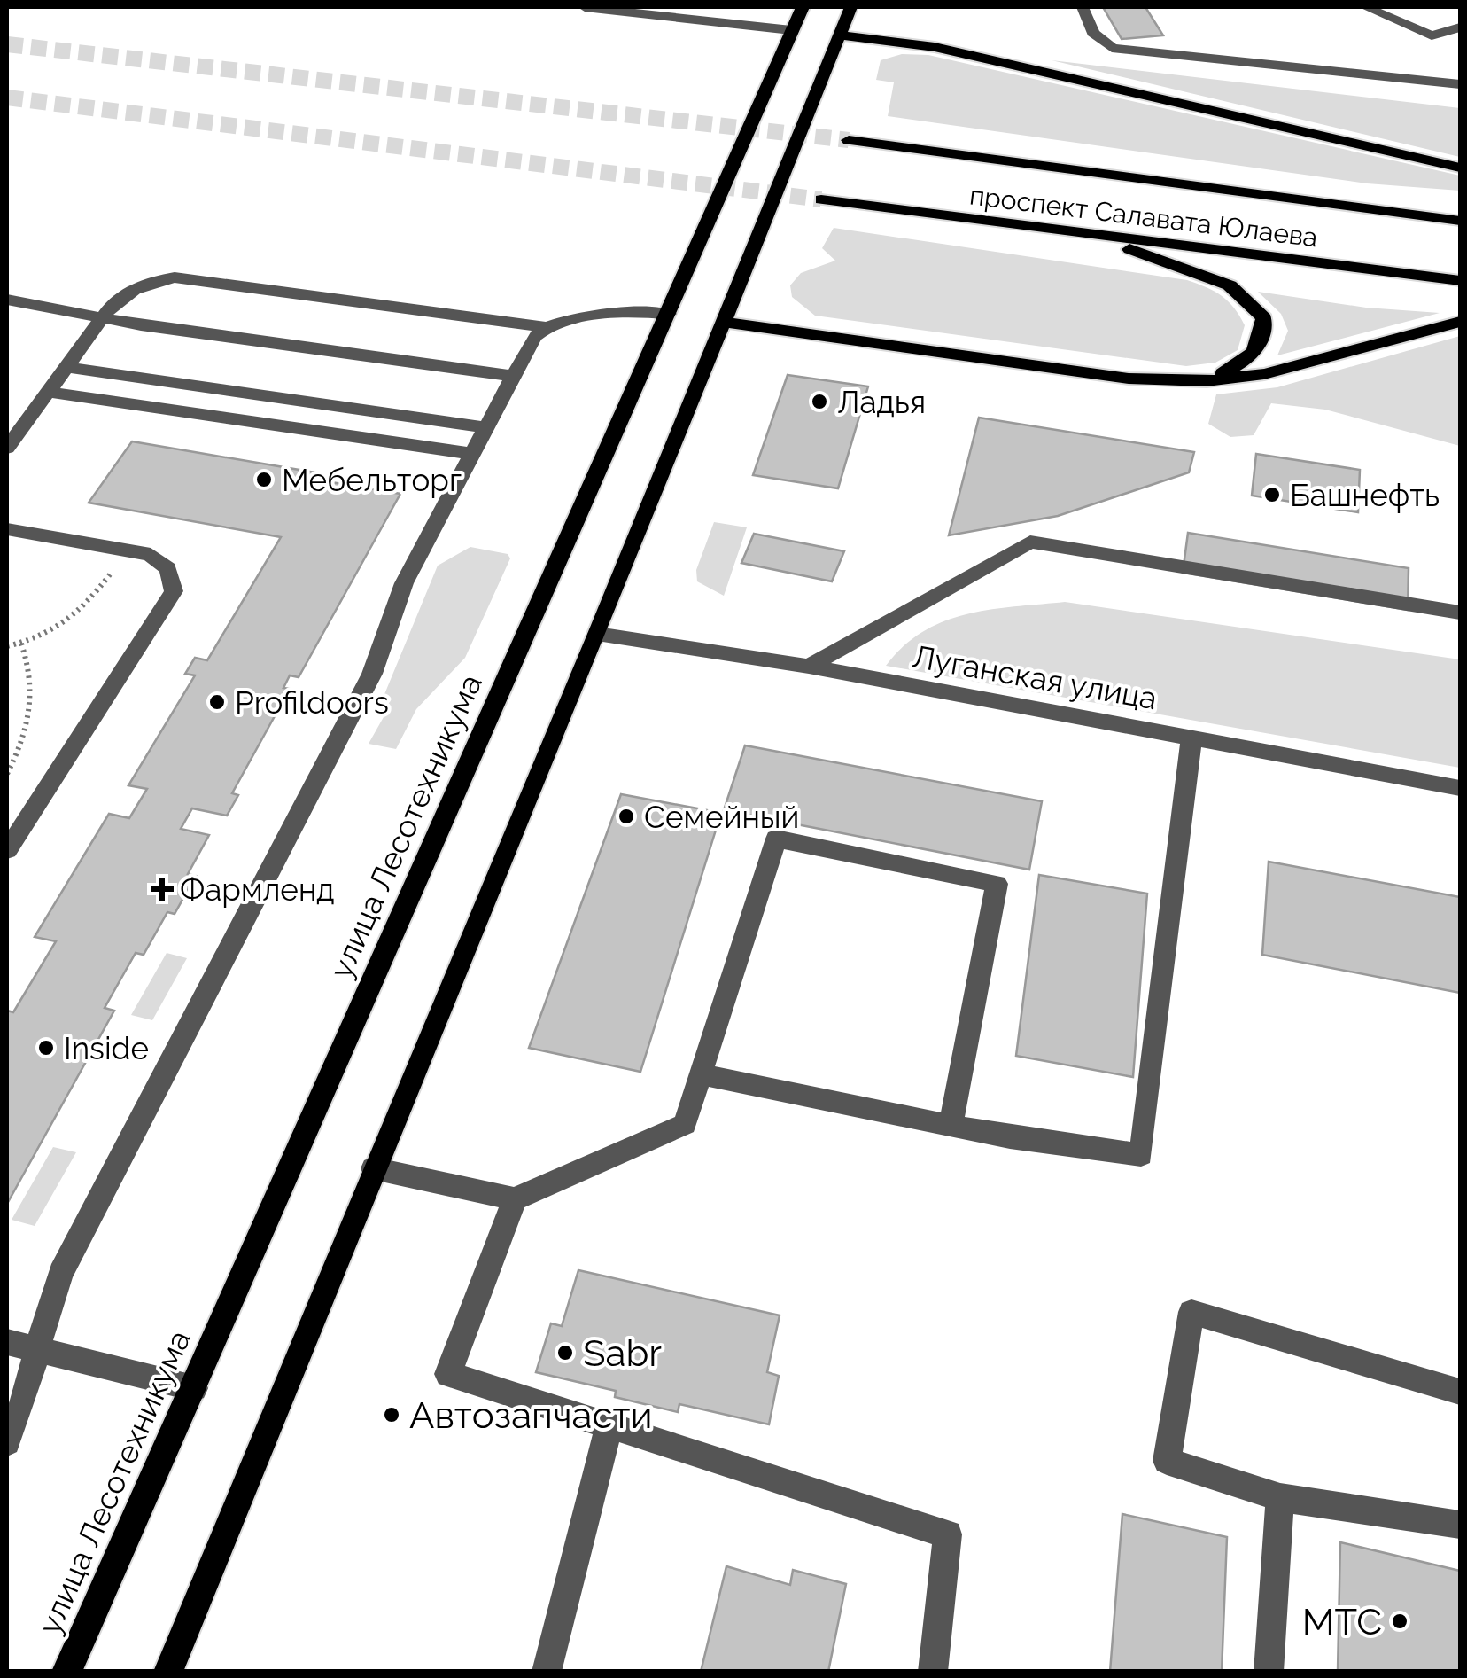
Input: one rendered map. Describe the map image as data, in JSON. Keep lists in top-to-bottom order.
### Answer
{
  "streets": {
    "main road": ["проспект Салавата Юлаева", "улица Лесотехникума"],
    "street": ["Луганская улица"]
  },
  "places": {
    "other": [
      "Ладья",
      "Мебельторг",
      "Башнефть",
      "Profildoors",
      "Семейный",
      "Inside",
      "Sabr",
      "Автозапчасти",
      "МТС"
    ],
    "health": ["Фармленд"]
  }
}
